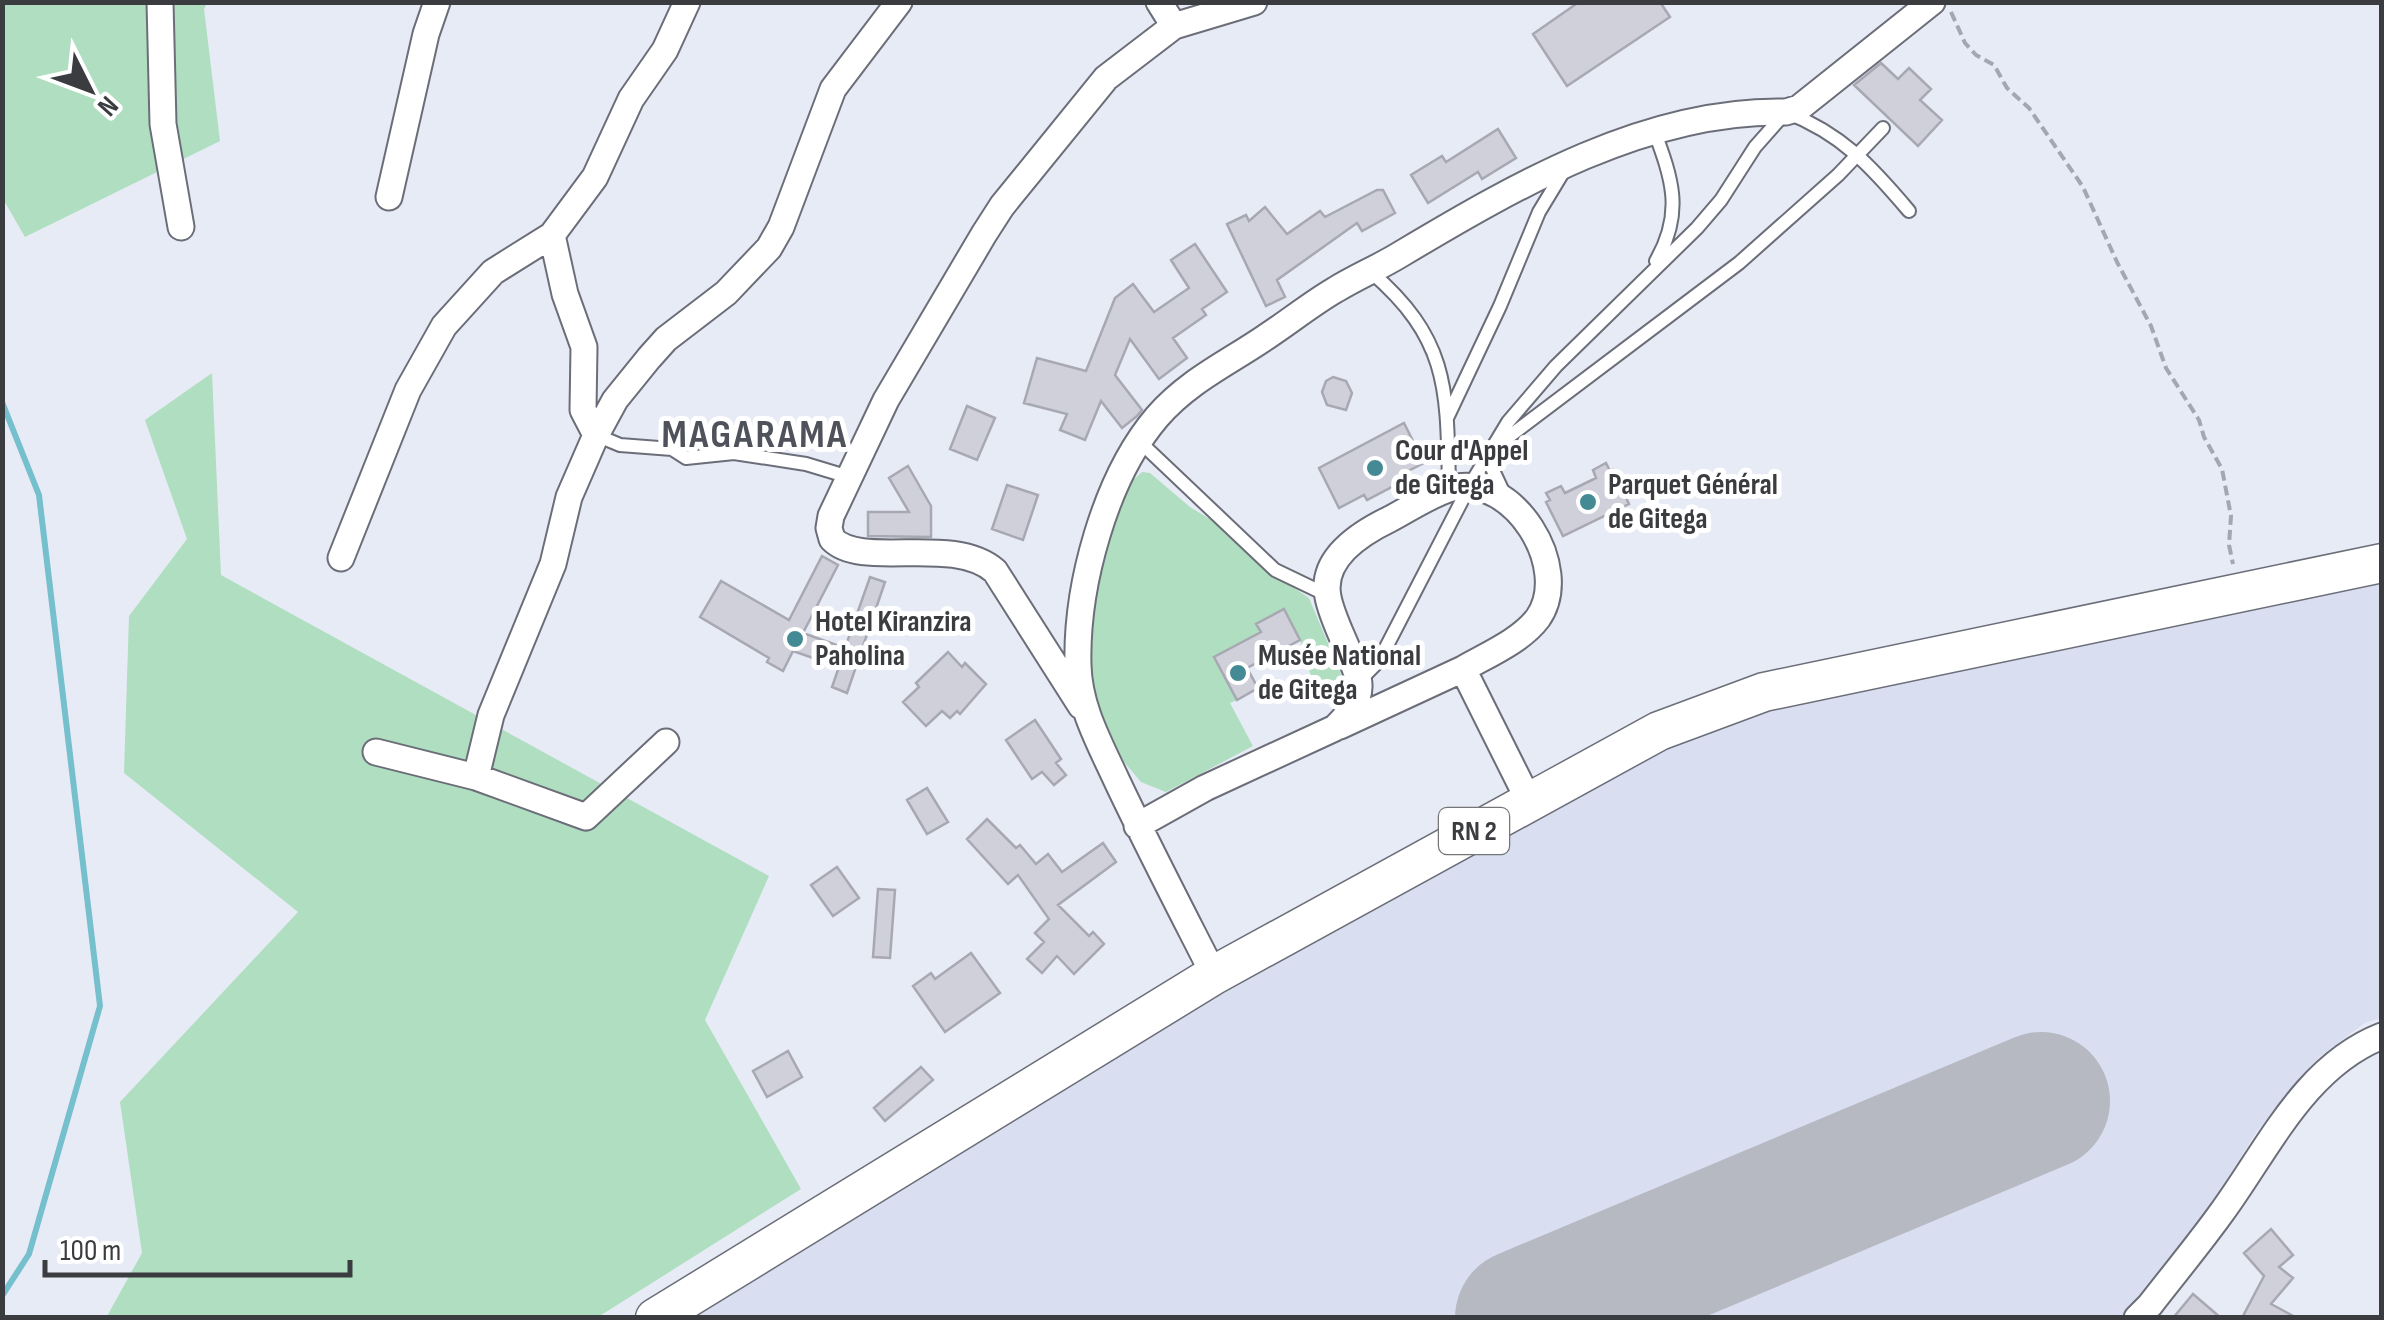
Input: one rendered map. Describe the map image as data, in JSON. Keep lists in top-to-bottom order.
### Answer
{
  "streets": {
    "main road": ["RN 2"]
  },
  "districts": ["MAGARAMA"],
  "places": [
    "Cour d'Appel de Gitega",
    "Parquet Général de Gitega",
    "Hotel Kiranzira Paholina",
    "Musée National de Gitega"
  ],
  "scale_bar": "100 m",
  "north": "bottom right"
}
